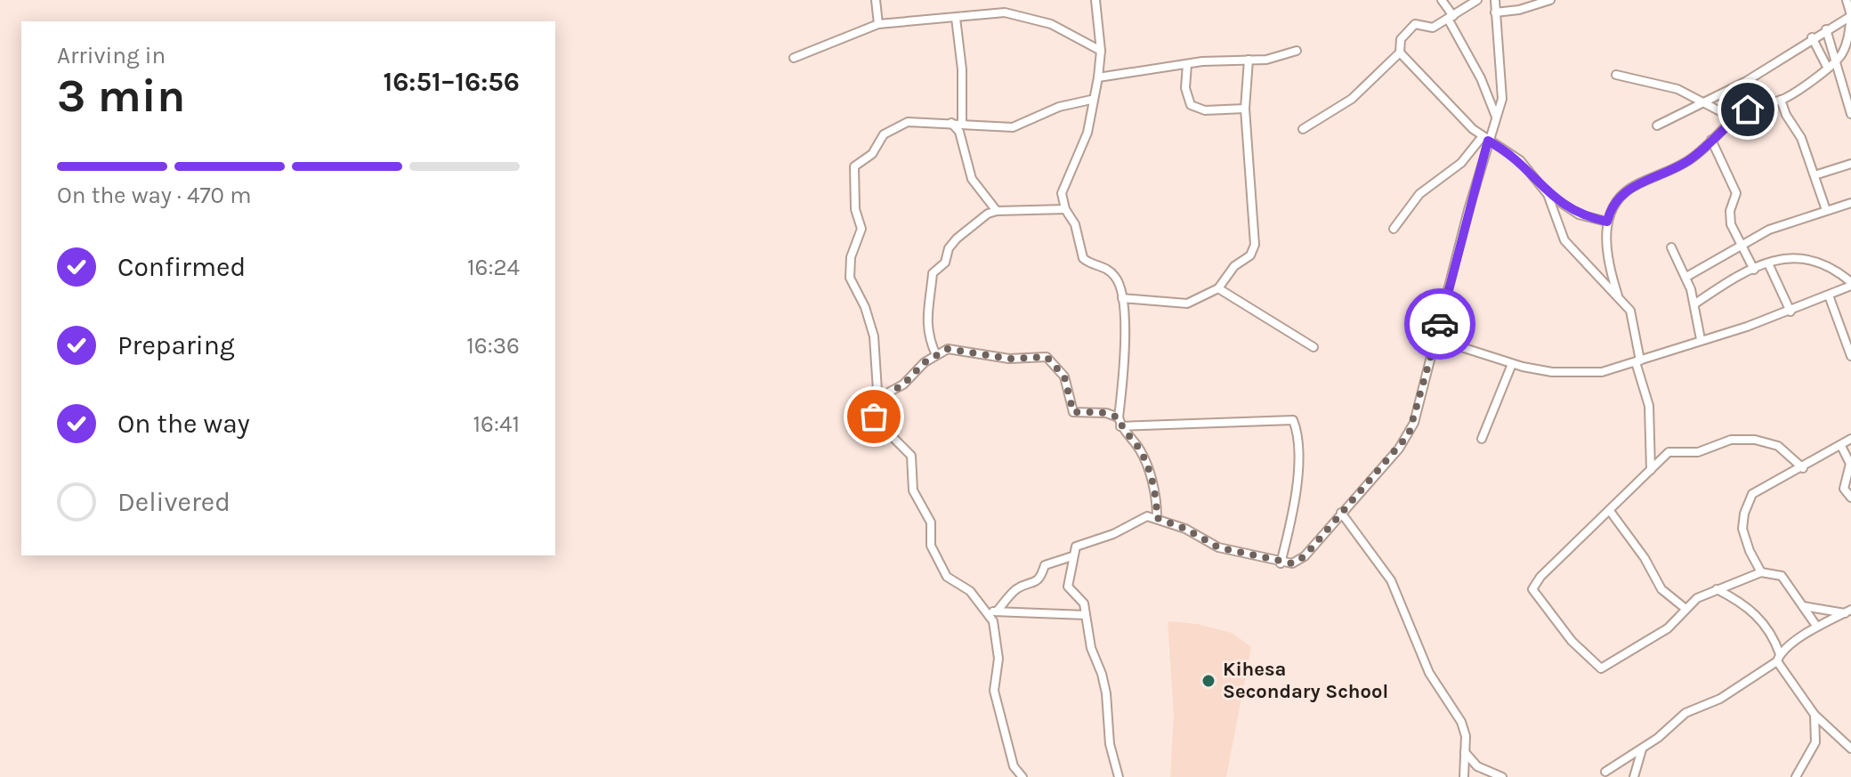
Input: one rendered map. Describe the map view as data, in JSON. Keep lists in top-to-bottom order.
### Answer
{
  "places": ["Kihesa Secondary School"],
  "page": {
    "heading": ["3 min", "Arriving in", "16:51–16:56"],
    "bar": "On the way · 470 m",
    "list": [
      ["Confirmed", "16:24"],
      ["Preparing", "16:36"],
      ["On the way", "16:41"],
      "Delivered"
    ]
  }
}
